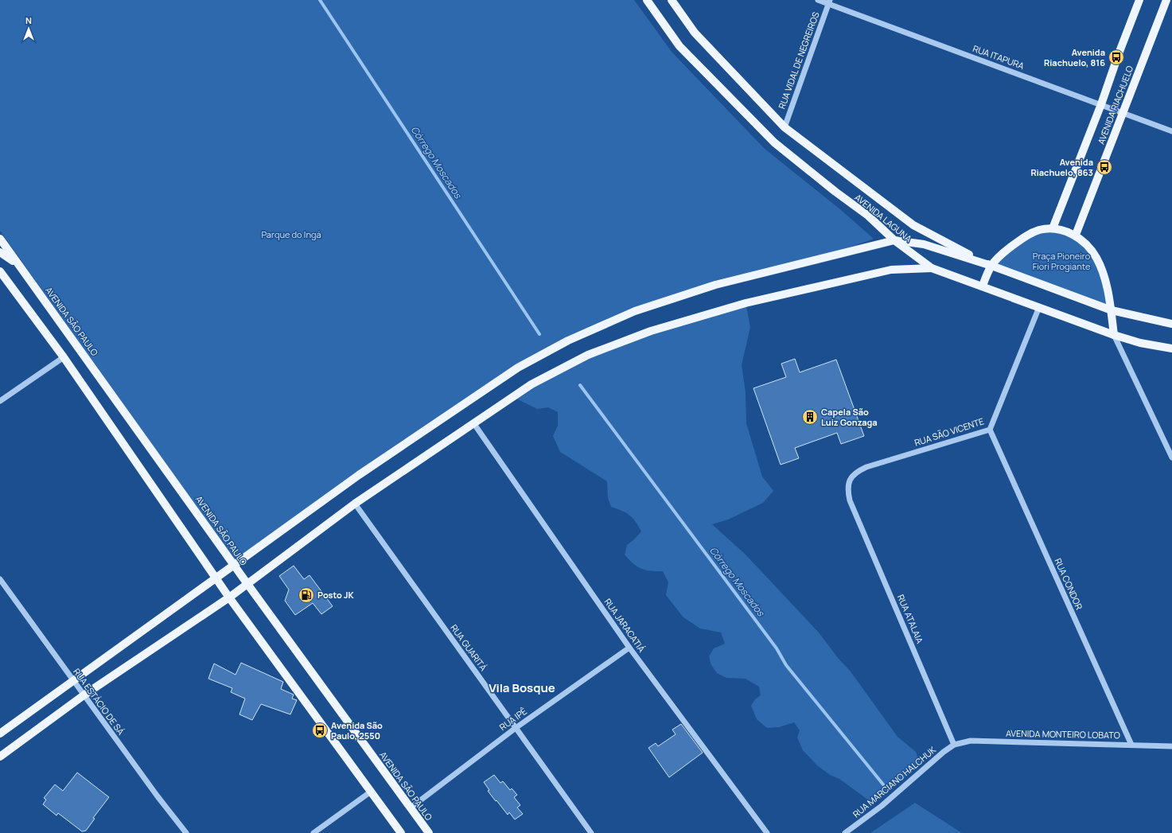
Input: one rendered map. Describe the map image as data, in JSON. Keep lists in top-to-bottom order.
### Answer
{
  "streets": {
    "main road": ["AVENIDA RIACHUELO", "AVENIDA LAGUNA", "AVENIDA SÃO PAULO"],
    "street": [
      "RUA ITAPURA",
      "RUA VIDAL DE NEGREIROS",
      "RUA SÃO VICENTE",
      "RUA CONDOR",
      "RUA ATALAIA",
      "RUA JARACATIÁ",
      "RUA GUARITÁ",
      "RUA ESTÁCIO DE SÁ",
      "RUA IPÊ",
      "AVENIDA MONTEIRO LOBATO",
      "RUA MARCIANO HALCHUK"
    ]
  },
  "crossings": [
    ["RUA ITAPURA", "RUA VIDAL DE NEGREIROS"],
    ["RUA ITAPURA", "AVENIDA RIACHUELO"],
    ["RUA VIDAL DE NEGREIROS", "AVENIDA LAGUNA"],
    ["AVENIDA LAGUNA", "RUA SÃO VICENTE"],
    ["AVENIDA SÃO PAULO", "RUA IPÊ"],
    ["RUA SÃO VICENTE", "RUA CONDOR"],
    ["RUA SÃO VICENTE", "RUA ATALAIA"],
    ["RUA CONDOR", "AVENIDA MONTEIRO LOBATO"],
    ["RUA ATALAIA", "AVENIDA MONTEIRO LOBATO"],
    ["RUA ATALAIA", "RUA MARCIANO HALCHUK"],
    ["RUA JARACATIÁ", "RUA IPÊ"],
    ["RUA GUARITÁ", "RUA IPÊ"],
    ["AVENIDA MONTEIRO LOBATO", "RUA MARCIANO HALCHUK"]
  ],
  "districts": ["Vila Bosque"],
  "water": ["Córrego Moscados"],
  "parks": ["Parque do Ingá", "Praça Pioneiro Fiori Progiante"],
  "places": {
    "bus stop": ["Avenida Riachuelo, 816", "Avenida Riachuelo, 863", "Avenida São Paulo, 2550"],
    "building": ["Capela São Luiz Gonzaga"],
    "fuel station": ["Posto JK"]
  },
  "north": "top"
}
